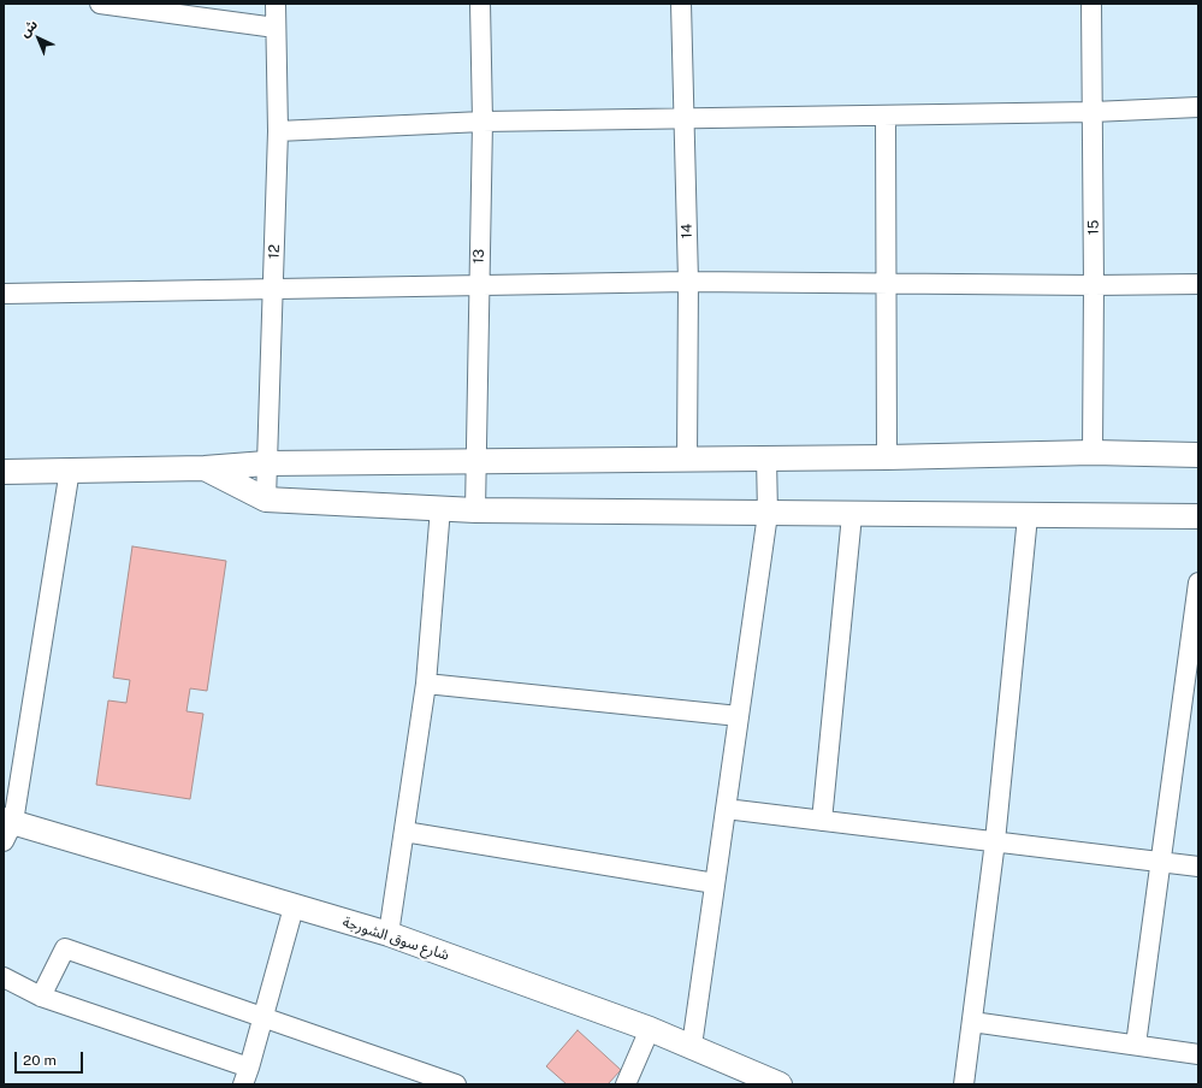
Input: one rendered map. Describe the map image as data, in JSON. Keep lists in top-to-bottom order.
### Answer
{
  "streets": {
    "street": [
      "15",
      "14",
      "12",
      "13",
      "شارع سوق الشورجة"
    ]
  },
  "scale_bar": "20 m",
  "north": "top left"
}
